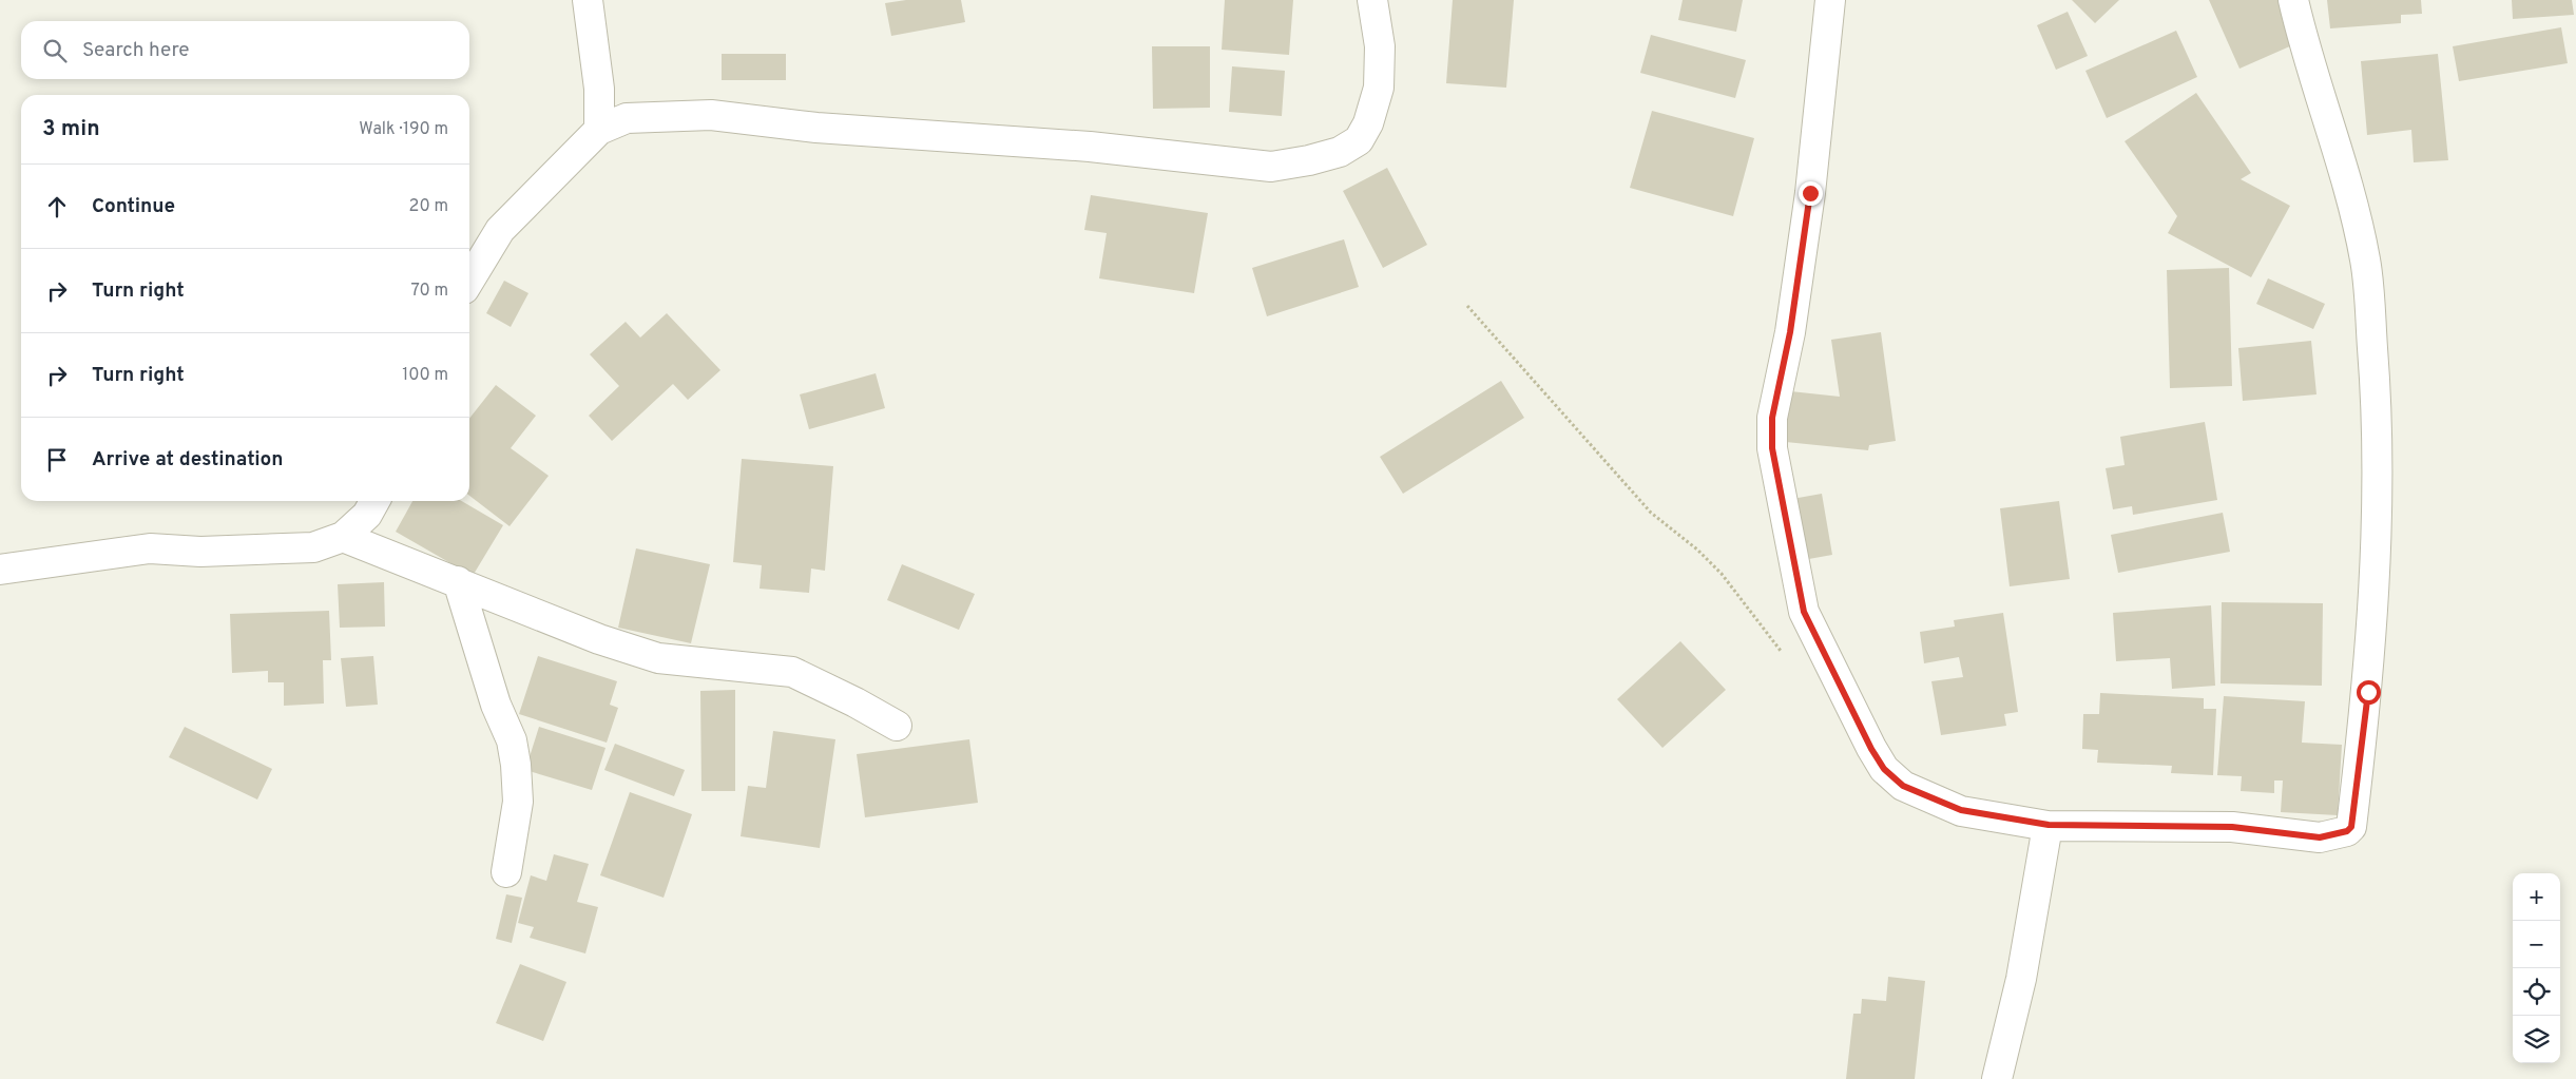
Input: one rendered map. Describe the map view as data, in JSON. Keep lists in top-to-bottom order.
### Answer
{
  "page": {
    "search": "Search here",
    "heading": ["3 min", "Walk · 190 m"],
    "list": [
      ["Continue", "20 m"],
      ["Turn right", "70 m"],
      ["Turn right", "100 m"],
      "Arrive at destination"
    ],
    "map_buttons": ["+", "−"]
  }
}
